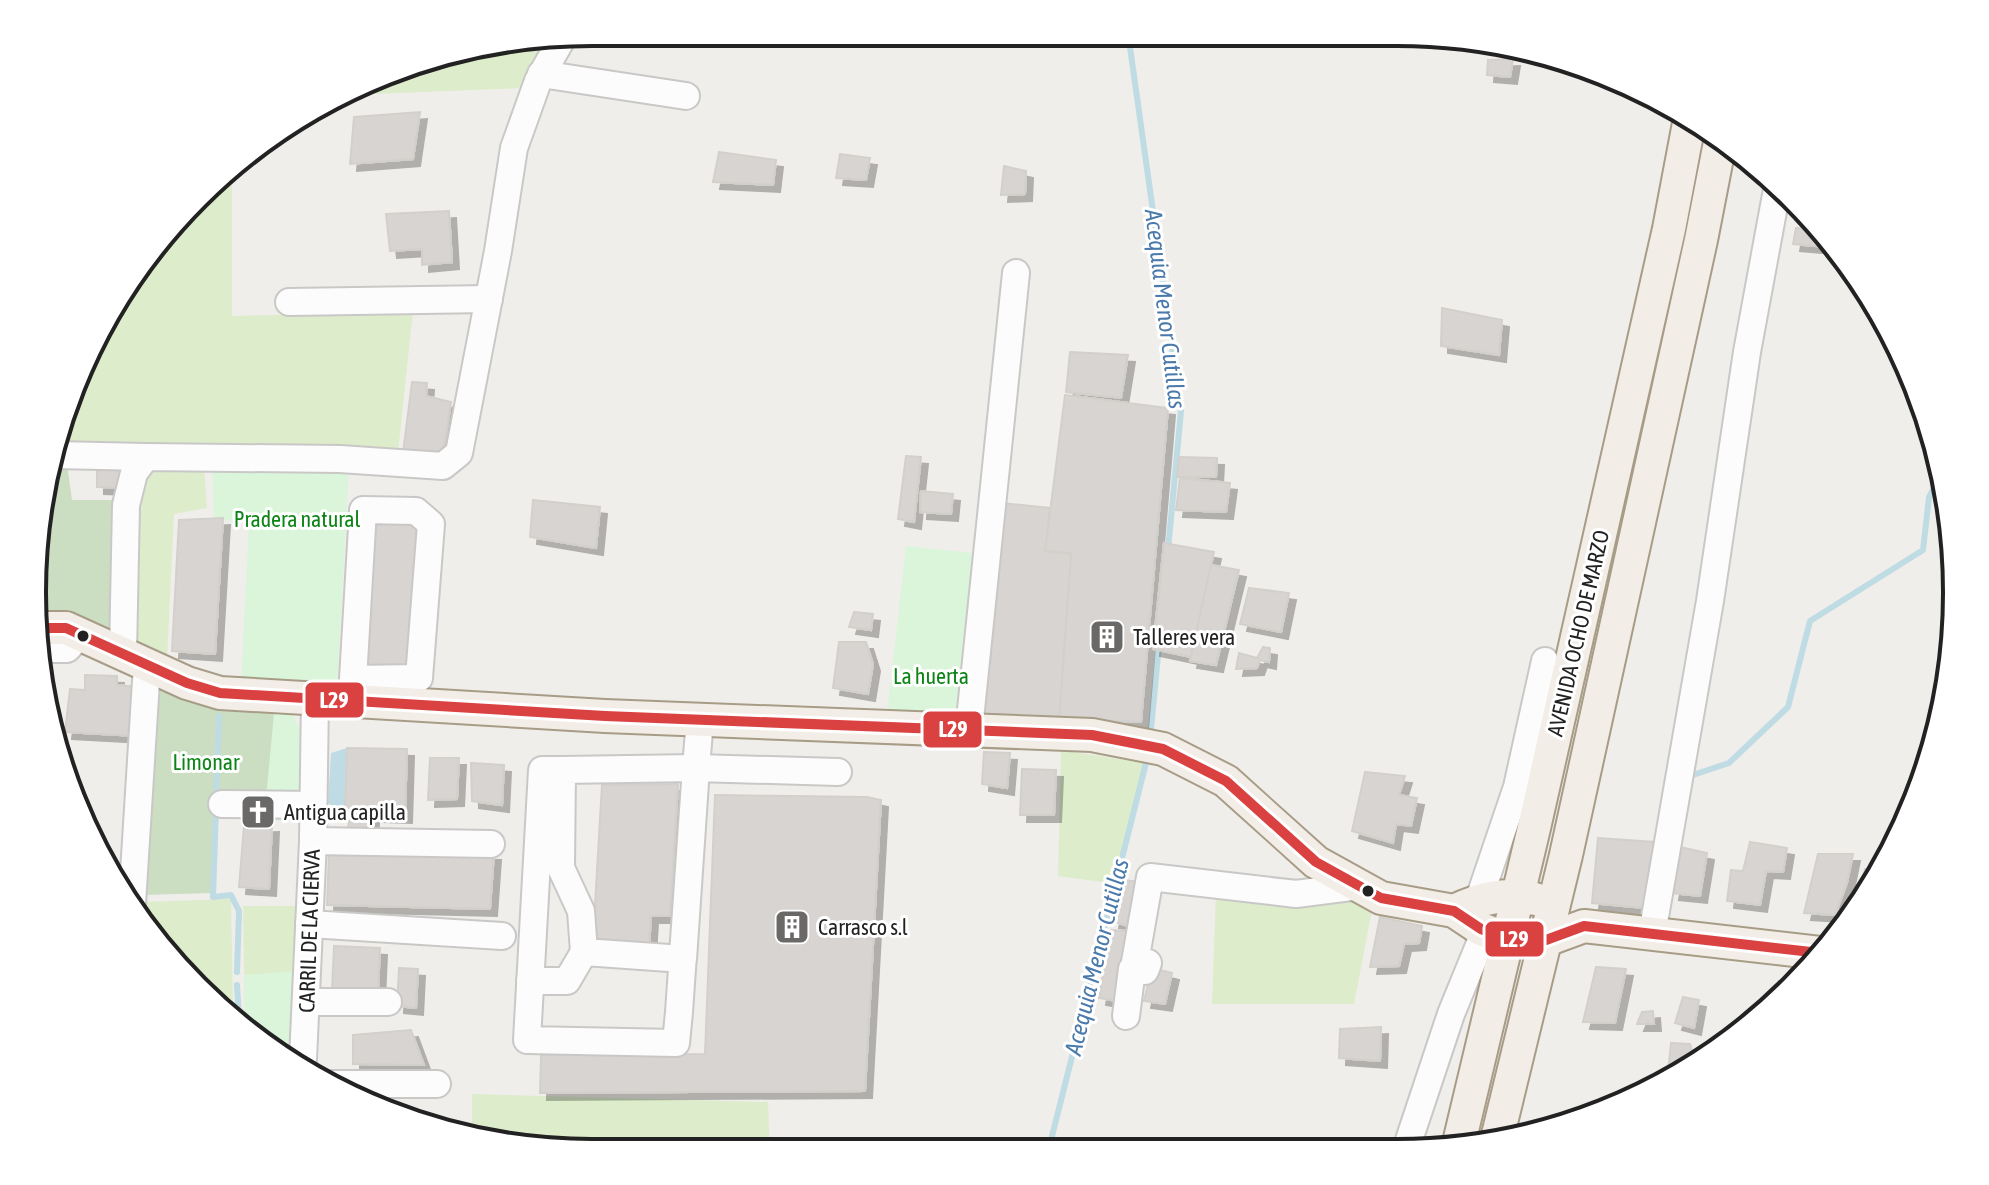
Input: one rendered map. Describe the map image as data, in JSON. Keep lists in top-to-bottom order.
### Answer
{
  "streets": {
    "main road": ["AVENIDA OCHO DE MARZO"],
    "street": ["CARRIL DE LA CIERVA"]
  },
  "water": ["Acequia Menor Cutillas"],
  "parks": ["Pradera natural", "La huerta", "Limonar"],
  "places": {
    "building": ["Talleres vera", "Carrasco s.l"],
    "church": ["Antigua capilla"]
  },
  "lines": ["transit line L29"]
}
